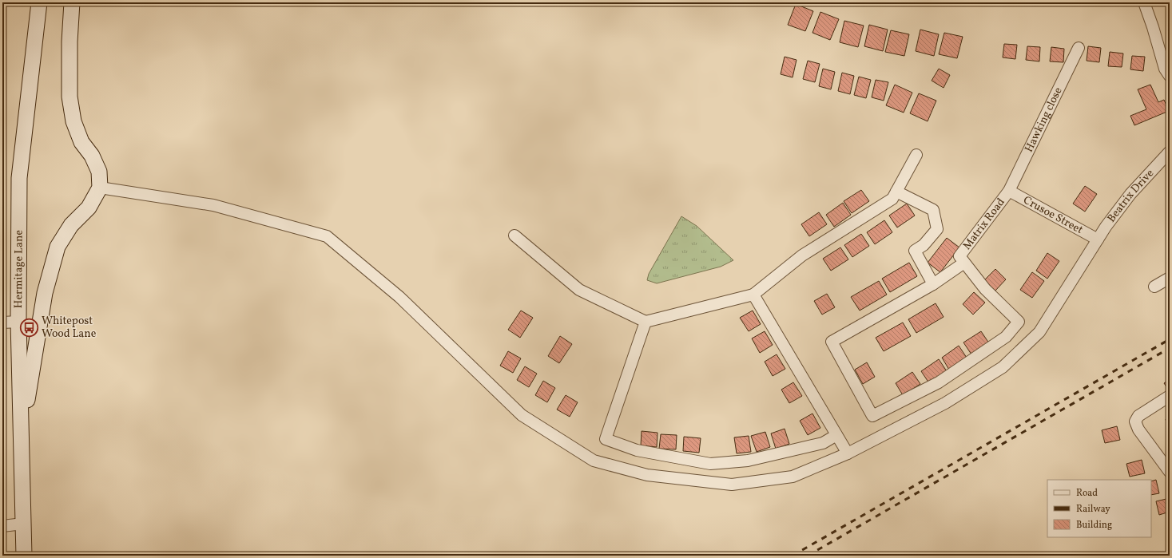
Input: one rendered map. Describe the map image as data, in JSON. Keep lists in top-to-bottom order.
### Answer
{
  "streets": {
    "main road": ["Hermitage Lane"],
    "street": [
      "Hawking close",
      "Beatrix Drive",
      "Crusoe Street",
      "Matrix Road"
    ]
  },
  "crossings": [
    ["Hawking close", "Crusoe Street"],
    ["Hawking close", "Matrix Road"],
    ["Beatrix Drive", "Crusoe Street"],
    ["Crusoe Street", "Matrix Road"]
  ],
  "places": {
    "bus stop": ["Whitepost Wood Lane"]
  },
  "legend": ["Road", "Railway", "Building"]
}
